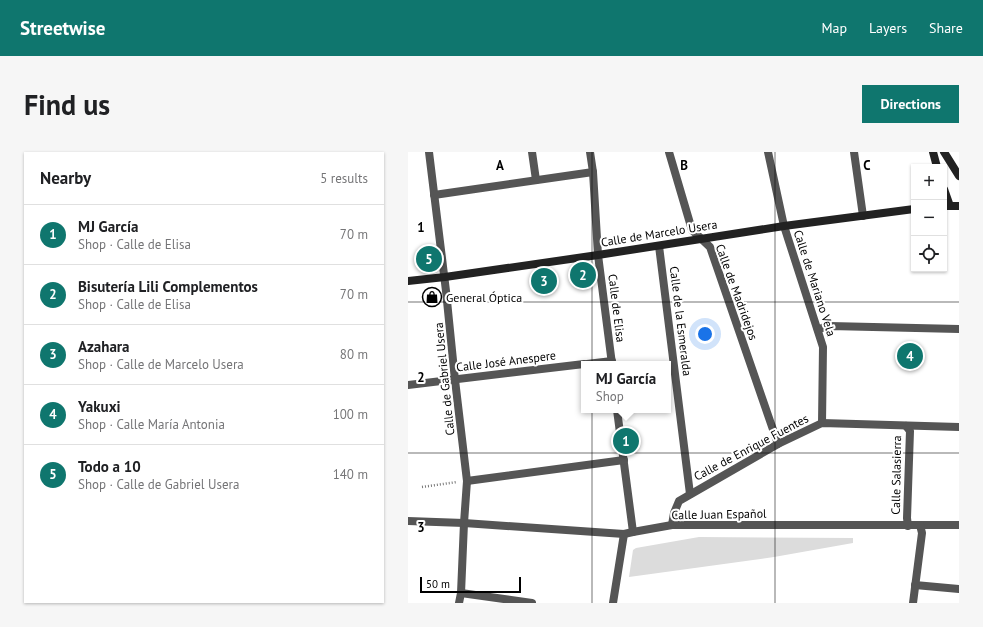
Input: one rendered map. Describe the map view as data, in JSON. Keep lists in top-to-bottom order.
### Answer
{
  "streets": {
    "main road": ["Calle de Marcelo Usera"],
    "street": [
      "Calle de Mariano Vela",
      "Calle de Madridejos",
      "Calle de Elisa",
      "Calle de la Esmeralda",
      "Calle José Anespere",
      "Calle de Gabriel Usera",
      "Calle de Enrique Fuentes",
      "Calle Salasierra",
      "Calle Juan Español"
    ]
  },
  "crossings": [
    ["Calle de Marcelo Usera", "Calle de Mariano Vela"],
    ["Calle de Marcelo Usera", "Calle de Madridejos"],
    ["Calle de Marcelo Usera", "Calle de Elisa"],
    ["Calle de Marcelo Usera", "Calle de la Esmeralda"],
    ["Calle de Marcelo Usera", "Calle de Gabriel Usera"],
    ["Calle de Mariano Vela", "Calle de Enrique Fuentes"],
    ["Calle de Madridejos", "Calle de Enrique Fuentes"],
    ["Calle de la Esmeralda", "Calle de Enrique Fuentes"],
    ["Calle José Anespere", "Calle de Gabriel Usera"],
    ["Calle de Gabriel Usera", "Calle Juan Español"],
    ["Calle de Enrique Fuentes", "Calle Salasierra"],
    ["Calle de Enrique Fuentes", "Calle Juan Español"],
    ["Calle Salasierra", "Calle Juan Español"]
  ],
  "places": {
    "shop": ["General Óptica"]
  },
  "scale_bar": "50 m",
  "page": {
    "header": "Streetwise",
    "nav": ["Map", "Layers", "Share"],
    "buttons": "Directions",
    "title": "Find us",
    "heading": ["Nearby", "5 results"],
    "map_buttons": ["+", "−"],
    "list": [
      {
        "mark": "1",
        "name": "MJ García",
        "note": "Shop · Calle de Elisa",
        "value": "70 m"
      },
      {
        "mark": "2",
        "name": "Bisutería Lili Complementos",
        "note": "Shop · Calle de Elisa",
        "value": "70 m"
      },
      {
        "mark": "3",
        "name": "Azahara",
        "note": "Shop · Calle de Marcelo Usera",
        "value": "80 m"
      },
      {
        "mark": "4",
        "name": "Yakuxi",
        "note": "Shop · Calle María Antonia",
        "value": "100 m"
      },
      {
        "mark": "5",
        "name": "Todo a 10",
        "note": "Shop · Calle de Gabriel Usera",
        "value": "140 m"
      }
    ],
    "pins": [
      "5",
      "2",
      "3",
      "4",
      "1"
    ],
    "popup": ["MJ García", "Shop"],
    "scale": "50 m"
  },
  "grid": {
    "columns": ["A", "B", "C"],
    "rows": ["1", "2", "3"]
  }
}
